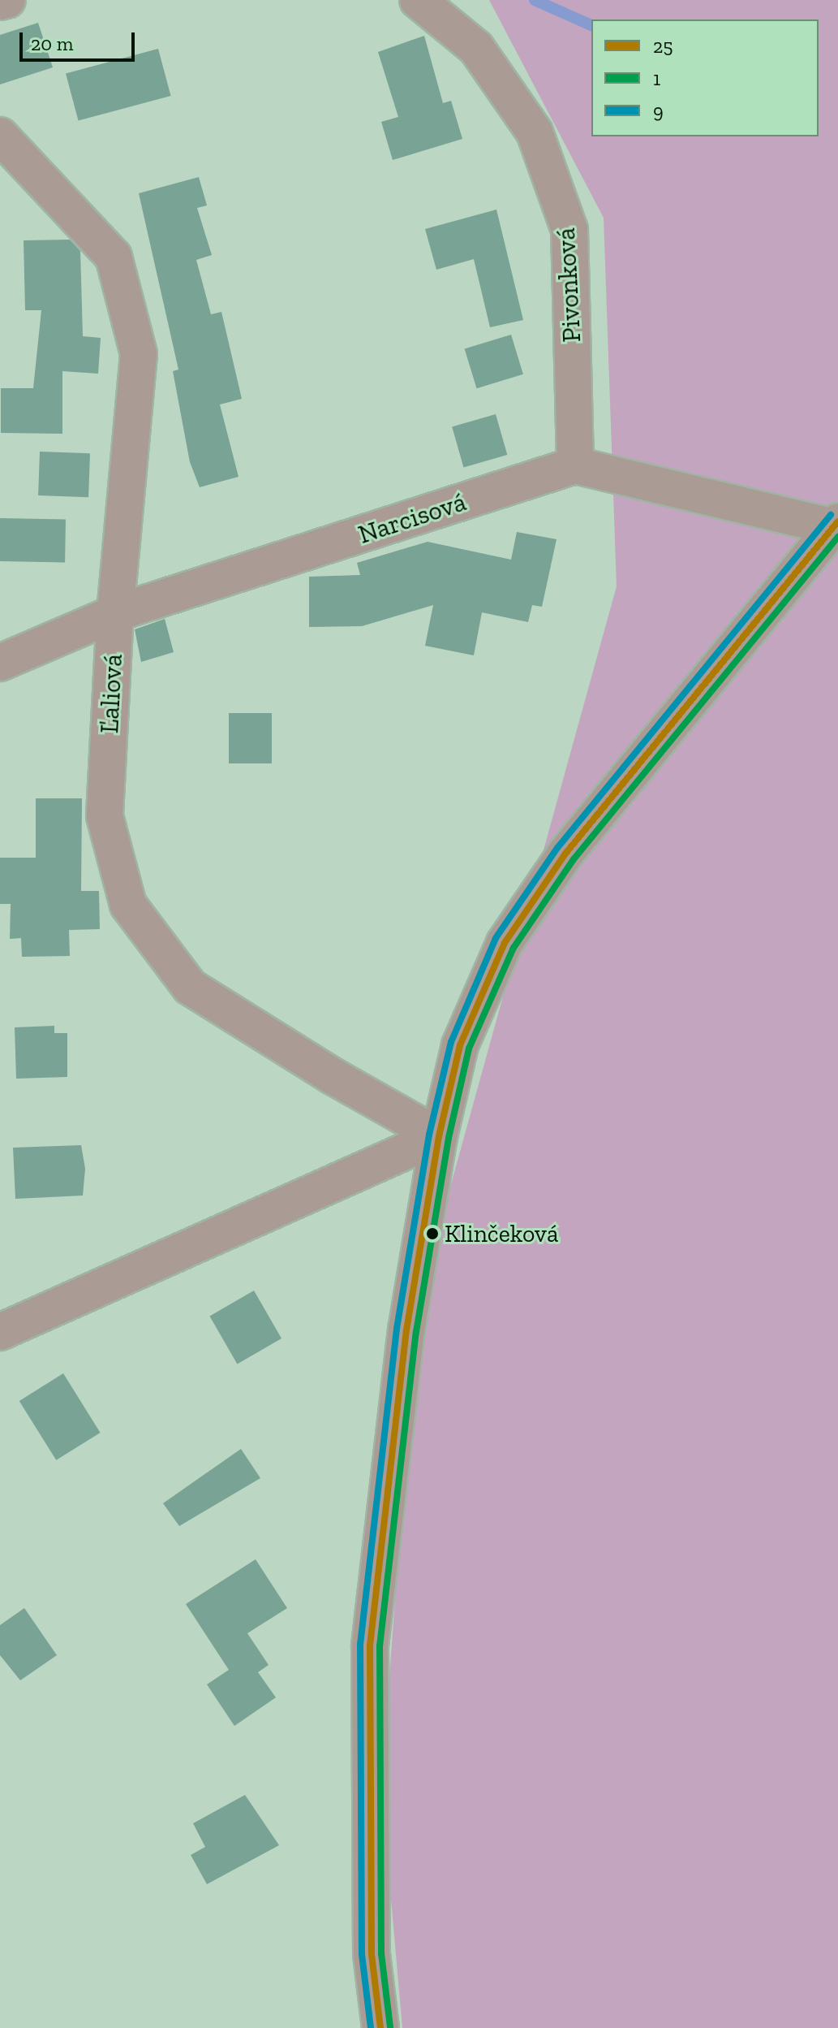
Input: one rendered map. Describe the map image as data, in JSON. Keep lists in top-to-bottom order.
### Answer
{
  "streets": {
    "street": ["Pivonková", "Narcisová", "Ľaliová"]
  },
  "crossings": [
    ["Pivonková", "Narcisová"],
    ["Narcisová", "Ľaliová"]
  ],
  "places": ["Klinčeková"],
  "lines": ["transit line 9", "transit line 25", "transit line 1"],
  "legend": ["25", "1", "9"],
  "scale_bar": "20 m"
}
